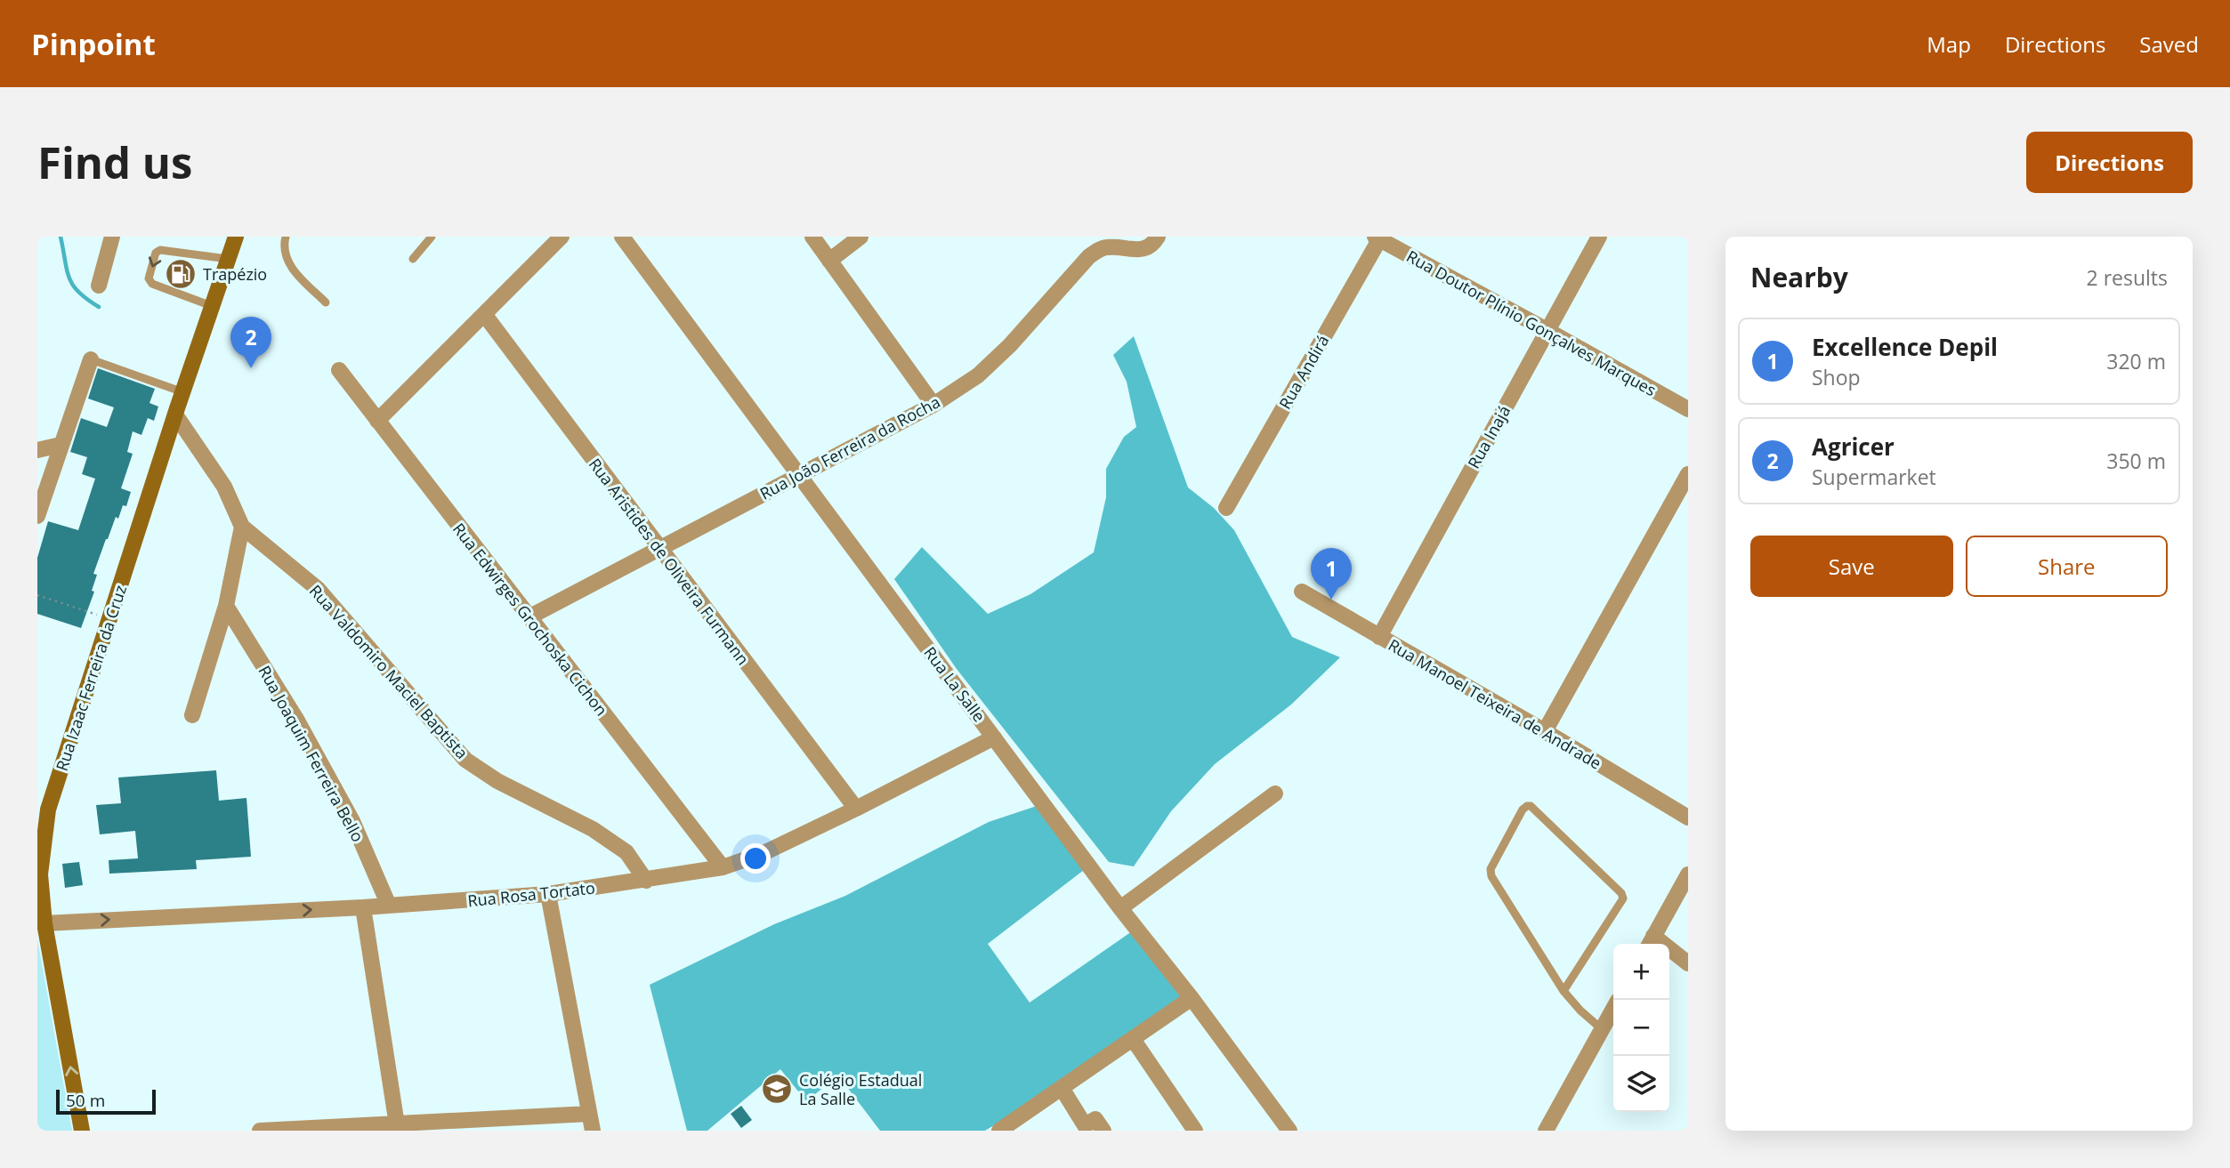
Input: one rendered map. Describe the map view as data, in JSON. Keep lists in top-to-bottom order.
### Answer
{
  "streets": {
    "main road": ["Rua Izaac Ferreira da Cruz"],
    "street": [
      "Rua Doutor Plínio Gonçalves Marques",
      "Rua Andirá",
      "Rua Inajá",
      "Rua João Ferreira da Rocha",
      "Rua Aristides de Oliveira Furmann",
      "Rua Edwirges Grochoska Cichon",
      "Rua Valdomiro Maciel Baptista",
      "Rua La Salle",
      "Rua Manoel Teixeira de Andrade",
      "Rua Joaquim Ferreira Bello",
      "Rua Rosa Tortato"
    ]
  },
  "crossings": [
    ["Rua Doutor Plínio Gonçalves Marques", "Rua Andirá"],
    ["Rua Doutor Plínio Gonçalves Marques", "Rua Inajá"],
    ["Rua Inajá", "Rua Manoel Teixeira de Andrade"],
    ["Rua João Ferreira da Rocha", "Rua Aristides de Oliveira Furmann"],
    ["Rua João Ferreira da Rocha", "Rua Edwirges Grochoska Cichon"],
    ["Rua João Ferreira da Rocha", "Rua La Salle"],
    ["Rua Aristides de Oliveira Furmann", "Rua Rosa Tortato"],
    ["Rua Edwirges Grochoska Cichon", "Rua Rosa Tortato"],
    ["Rua Valdomiro Maciel Baptista", "Rua Izaac Ferreira da Cruz"],
    ["Rua Valdomiro Maciel Baptista", "Rua Rosa Tortato"],
    ["Rua Izaac Ferreira da Cruz", "Rua Rosa Tortato"],
    ["Rua La Salle", "Rua Rosa Tortato"],
    ["Rua Joaquim Ferreira Bello", "Rua Rosa Tortato"]
  ],
  "places": {
    "fuel station": ["Trapézio"],
    "school or university": ["Colégio Estadual La Salle"]
  },
  "scale_bar": "50 m",
  "page": {
    "header": "Pinpoint",
    "nav": ["Map", "Directions", "Saved"],
    "buttons": [
      "Directions",
      ["Save", "Share"]
    ],
    "title": "Find us",
    "heading": ["Nearby", "2 results"],
    "pins": ["2", "1"],
    "list": [
      {
        "mark": "1",
        "name": "Excellence Depil",
        "note": "Shop",
        "value": "320 m"
      },
      {
        "mark": "2",
        "name": "Agricer",
        "note": "Supermarket",
        "value": "350 m"
      }
    ],
    "map_buttons": ["+", "−"],
    "scale": "50 m"
  }
}
